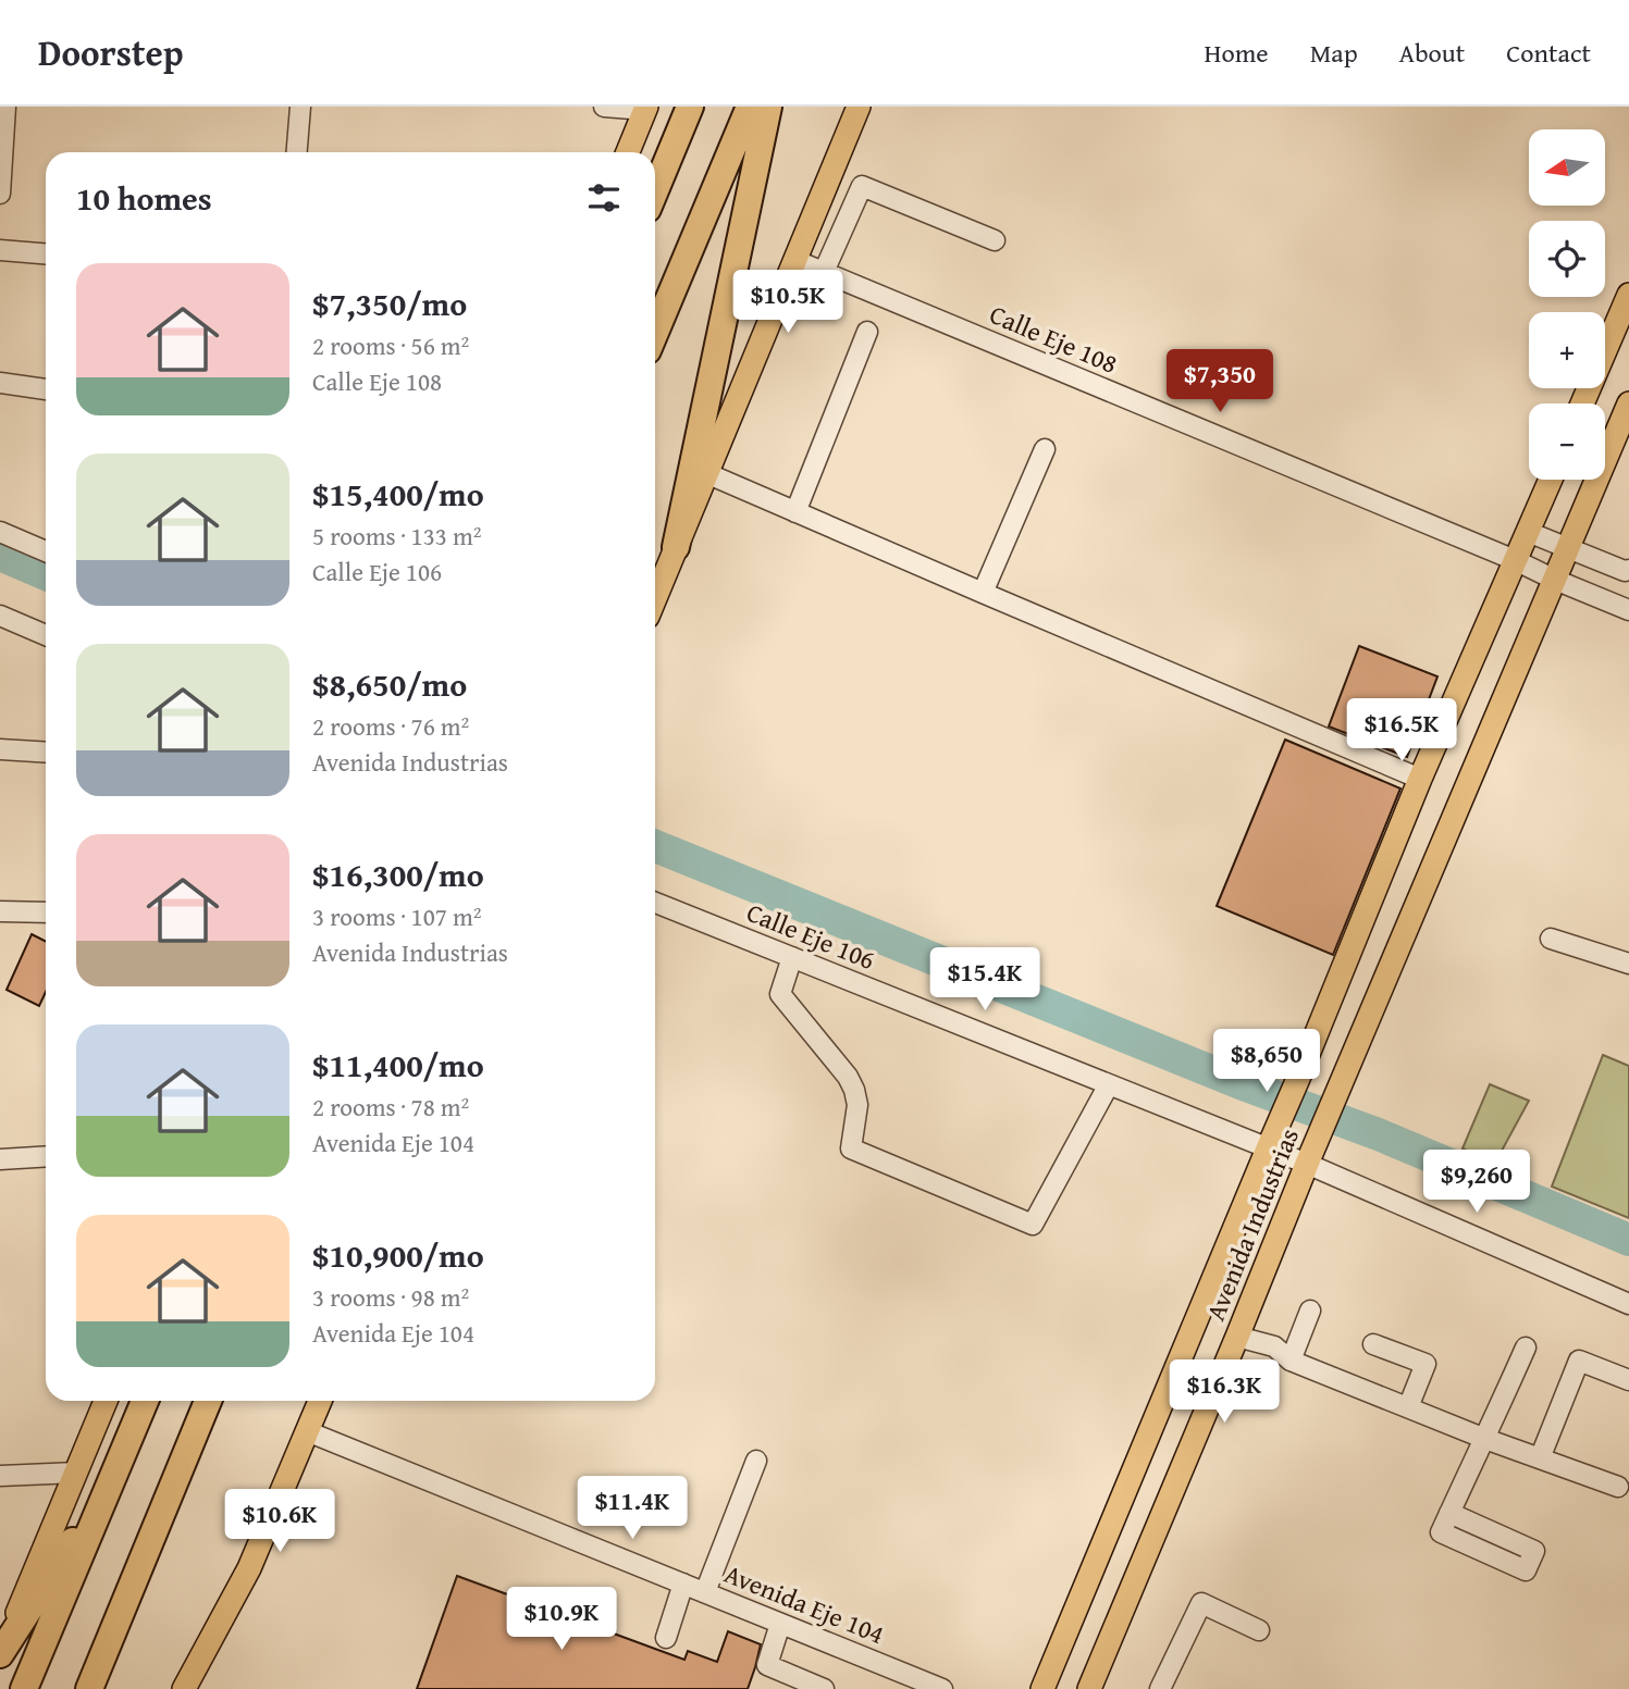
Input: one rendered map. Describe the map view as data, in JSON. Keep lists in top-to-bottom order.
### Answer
{
  "streets": {
    "main road": ["Avenida Industrias"],
    "street": ["Calle Eje 108", "Calle Eje 106", "Avenida Eje 104"]
  },
  "crossings": [
    ["Calle Eje 108", "Avenida Industrias"],
    ["Calle Eje 106", "Avenida Industrias"]
  ],
  "north": "left",
  "page": {
    "header": "Doorstep",
    "nav": [
      "Home",
      "Map",
      "About",
      "Contact"
    ],
    "map_buttons": ["+", "−"],
    "heading": "10 homes",
    "list": [
      {
        "name": "$7,350/mo",
        "note": "2 rooms · 56 m² · Calle Eje 108"
      },
      {
        "name": "$15,400/mo",
        "note": "5 rooms · 133 m² · Calle Eje 106"
      },
      {
        "name": "$8,650/mo",
        "note": "2 rooms · 76 m² · Avenida Industrias"
      },
      {
        "name": "$16,300/mo",
        "note": "3 rooms · 107 m² · Avenida Industrias"
      },
      {
        "name": "$11,400/mo",
        "note": "2 rooms · 78 m² · Avenida Eje 104"
      },
      {
        "name": "$10,900/mo",
        "note": "3 rooms · 98 m² · Avenida Eje 104"
      }
    ],
    "price": [
      "$10.5K",
      "$7,350",
      "$16.5K",
      "$15.4K",
      "$8,650",
      "$9,260",
      "$16.3K",
      "$11.4K",
      "$10.6K",
      "$10.9K"
    ]
  }
}
